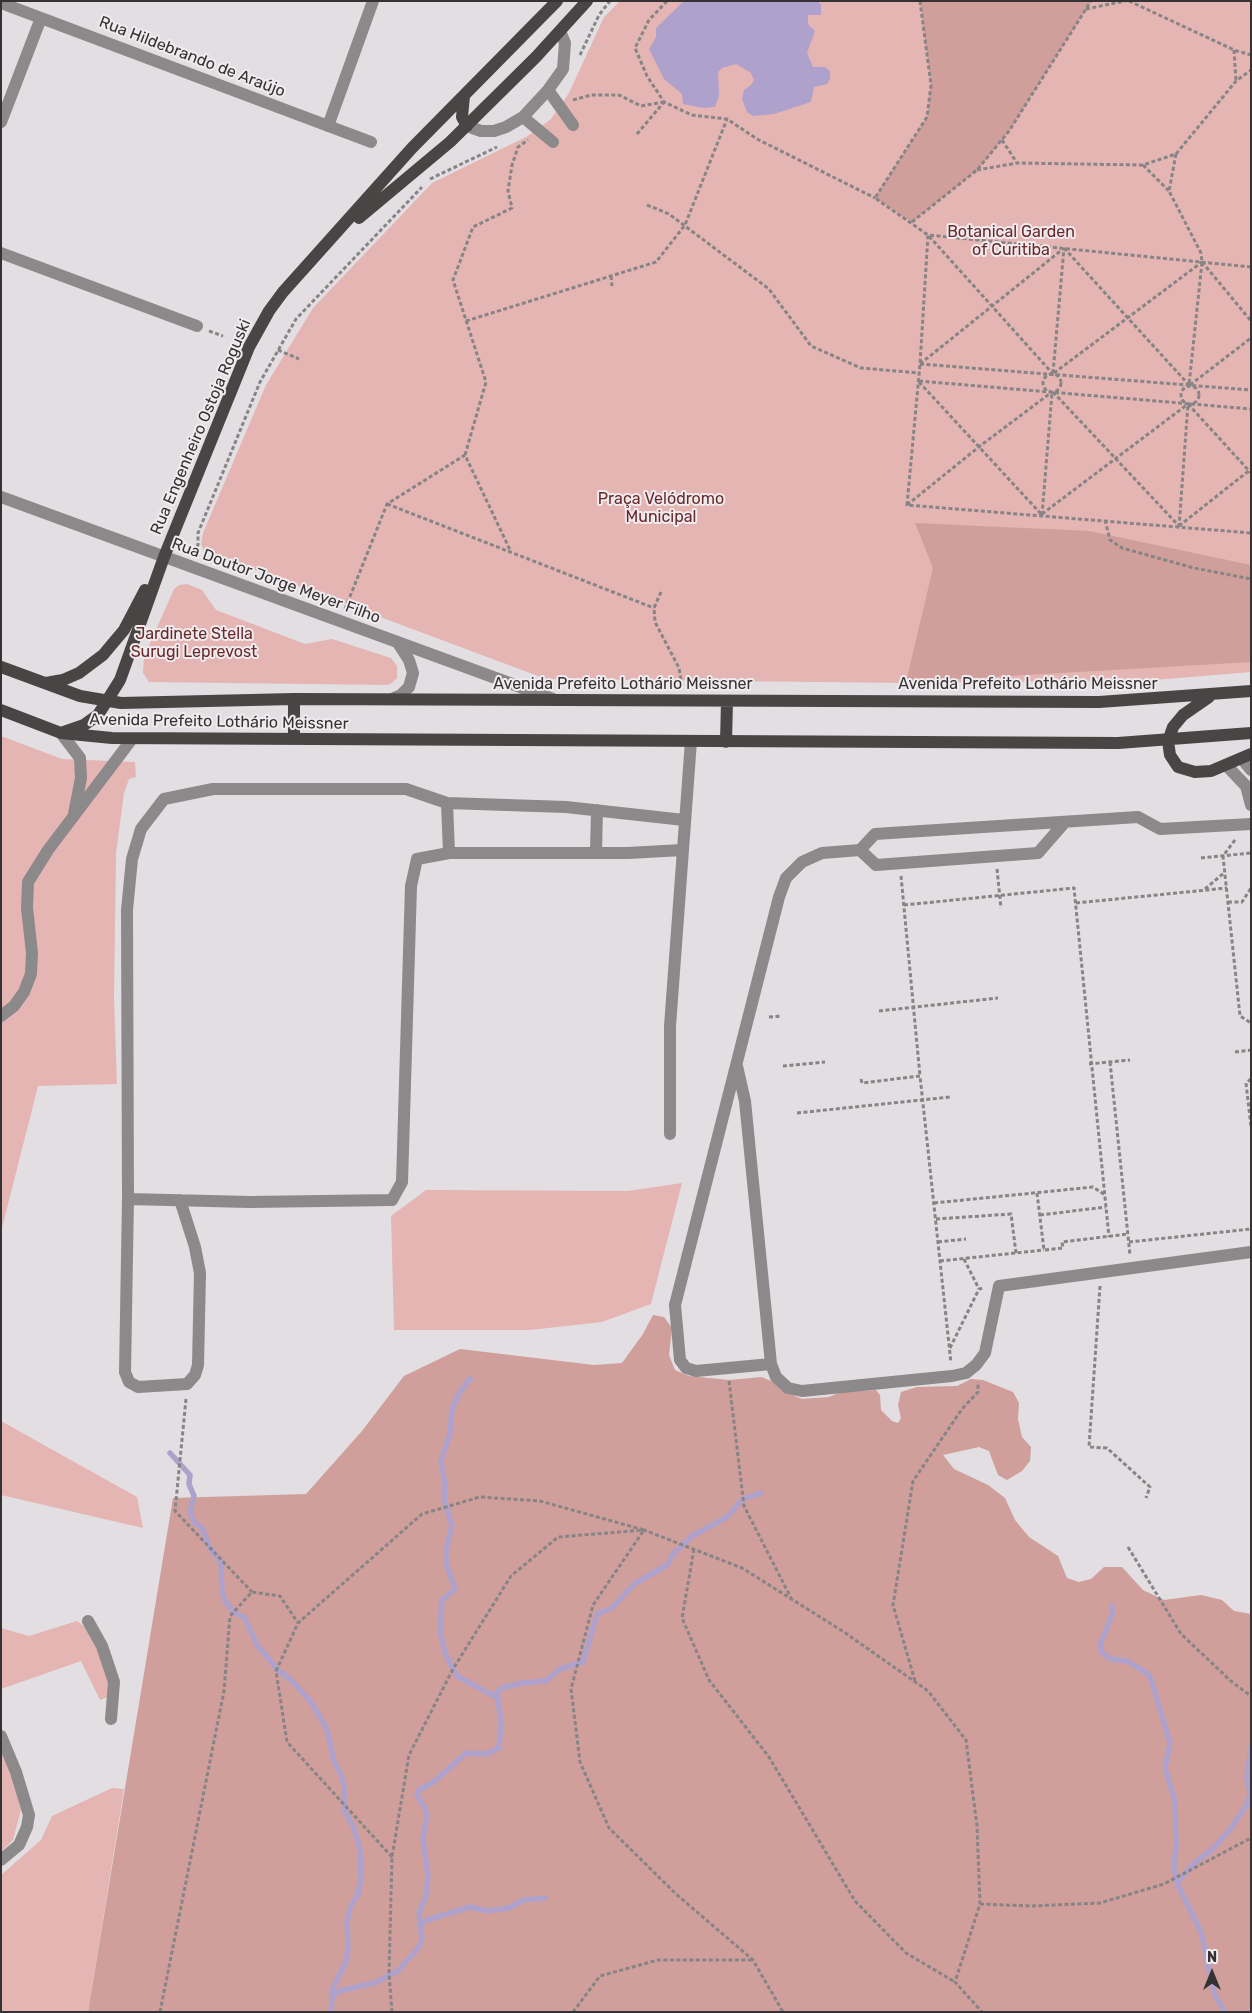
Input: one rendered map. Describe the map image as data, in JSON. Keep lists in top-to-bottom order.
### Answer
{
  "streets": {
    "main road": ["Rua Engenheiro Ostoja Roguski", "Avenida Prefeito Lothário Meissner"],
    "street": ["Rua Hildebrando de Araújo", "Rua Doutor Jorge Meyer Filho"]
  },
  "crossings": [
    ["Rua Engenheiro Ostoja Roguski", "Rua Doutor Jorge Meyer Filho"],
    ["Rua Engenheiro Ostoja Roguski", "Avenida Prefeito Lothário Meissner"],
    ["Rua Doutor Jorge Meyer Filho", "Avenida Prefeito Lothário Meissner"]
  ],
  "parks": ["Botanical Garden of Curitiba", "Praça Velódromo Municipal", "Jardinete Stella Surugi Leprevost"],
  "north": "top"
}
